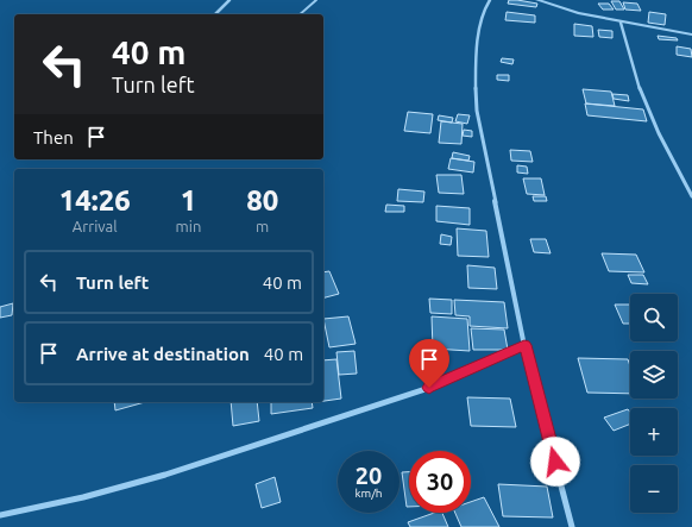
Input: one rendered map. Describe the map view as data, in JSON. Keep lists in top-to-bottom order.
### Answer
{
  "page": {
    "turn": ["40 m", "Turn left"],
    "then": "Then",
    "eta": [
      "14:26",
      "Arrival",
      "1",
      "min",
      "80",
      "m"
    ],
    "list": [
      {
        "name": "Turn left",
        "value": "40 m"
      },
      {
        "name": "Arrive at destination",
        "value": "40 m"
      }
    ],
    "map_buttons": ["+", "−"],
    "speed": "20 km/h",
    "limit": "30"
  }
}
